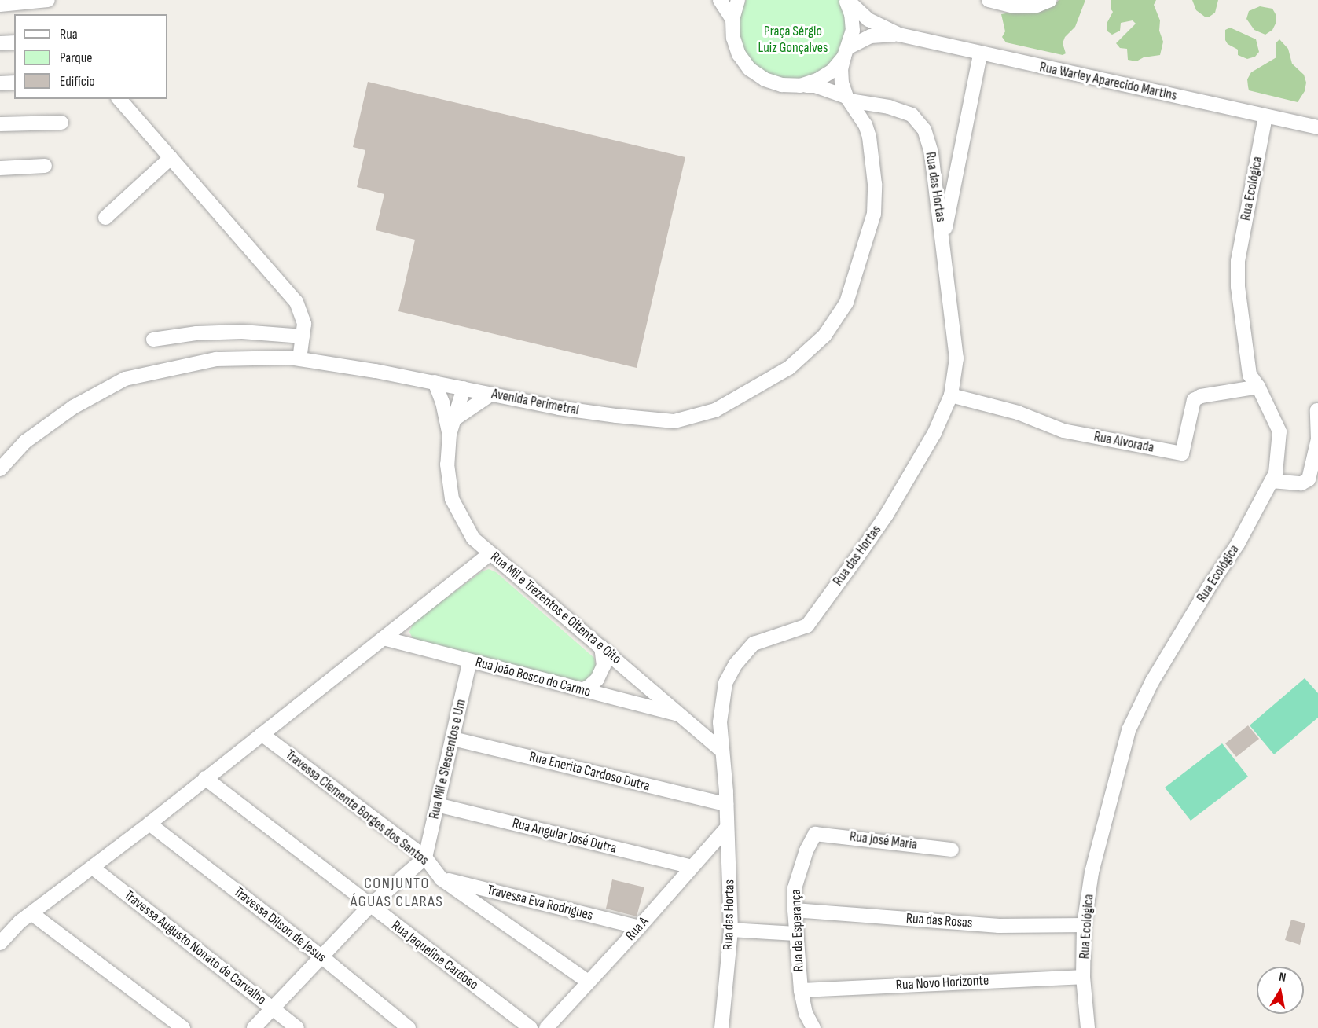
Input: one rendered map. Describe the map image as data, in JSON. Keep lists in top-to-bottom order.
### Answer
{
  "streets": {
    "street": [
      "Rua Warley Aparecido Martins",
      "Rua das Hortas",
      "Rua Ecológica",
      "Avenida Perimetral",
      "Rua Alvorada",
      "Rua Mil e Trezentos e Oitenta e Oito",
      "Rua João Bosco do Carmo",
      "Rua Mil e Siescentos e Um",
      "Rua Enerita Cardoso Dutra",
      "Travessa Clemente Borges dos Santos",
      "Rua Angular José Dutra",
      "Rua José Maria",
      "Travessa Eva Rodrigues",
      "Rua das Rosas",
      "Travessa Dilson de Jesus",
      "Rua A",
      "Rua da Esperança",
      "Travessa Augusto Nonato de Carvalho",
      "Rua Jaqueline Cardoso",
      "Rua Novo Horizonte"
    ]
  },
  "crossings": [
    ["Rua Warley Aparecido Martins", "Rua Ecológica"],
    ["Rua Warley Aparecido Martins", "Avenida Perimetral"],
    ["Rua das Hortas", "Avenida Perimetral"],
    ["Rua das Hortas", "Rua Alvorada"],
    ["Rua das Hortas", "Rua Mil e Trezentos e Oitenta e Oito"],
    ["Rua das Hortas", "Rua Enerita Cardoso Dutra"],
    ["Rua das Hortas", "Rua A"],
    ["Rua Ecológica", "Rua Alvorada"],
    ["Rua Ecológica", "Rua das Rosas"],
    ["Rua Ecológica", "Rua Novo Horizonte"],
    ["Avenida Perimetral", "Rua Mil e Trezentos e Oitenta e Oito"],
    ["Rua Mil e Trezentos e Oitenta e Oito", "Rua João Bosco do Carmo"],
    ["Rua João Bosco do Carmo", "Rua Mil e Siescentos e Um"],
    ["Rua Mil e Siescentos e Um", "Rua Enerita Cardoso Dutra"],
    ["Rua Mil e Siescentos e Um", "Travessa Clemente Borges dos Santos"],
    ["Rua Mil e Siescentos e Um", "Rua Angular José Dutra"],
    ["Travessa Clemente Borges dos Santos", "Travessa Eva Rodrigues"],
    ["Travessa Clemente Borges dos Santos", "Rua A"],
    ["Rua Angular José Dutra", "Rua A"],
    ["Rua José Maria", "Rua da Esperança"],
    ["Travessa Eva Rodrigues", "Rua A"],
    ["Rua das Rosas", "Rua da Esperança"],
    ["Rua da Esperança", "Rua Novo Horizonte"]
  ],
  "districts": ["CONJUNTO ÁGUAS CLARAS"],
  "parks": ["Praça Sérgio Luiz Gonçalves"],
  "legend": ["Rua", "Parque", "Edifício"],
  "north": "top"
}
